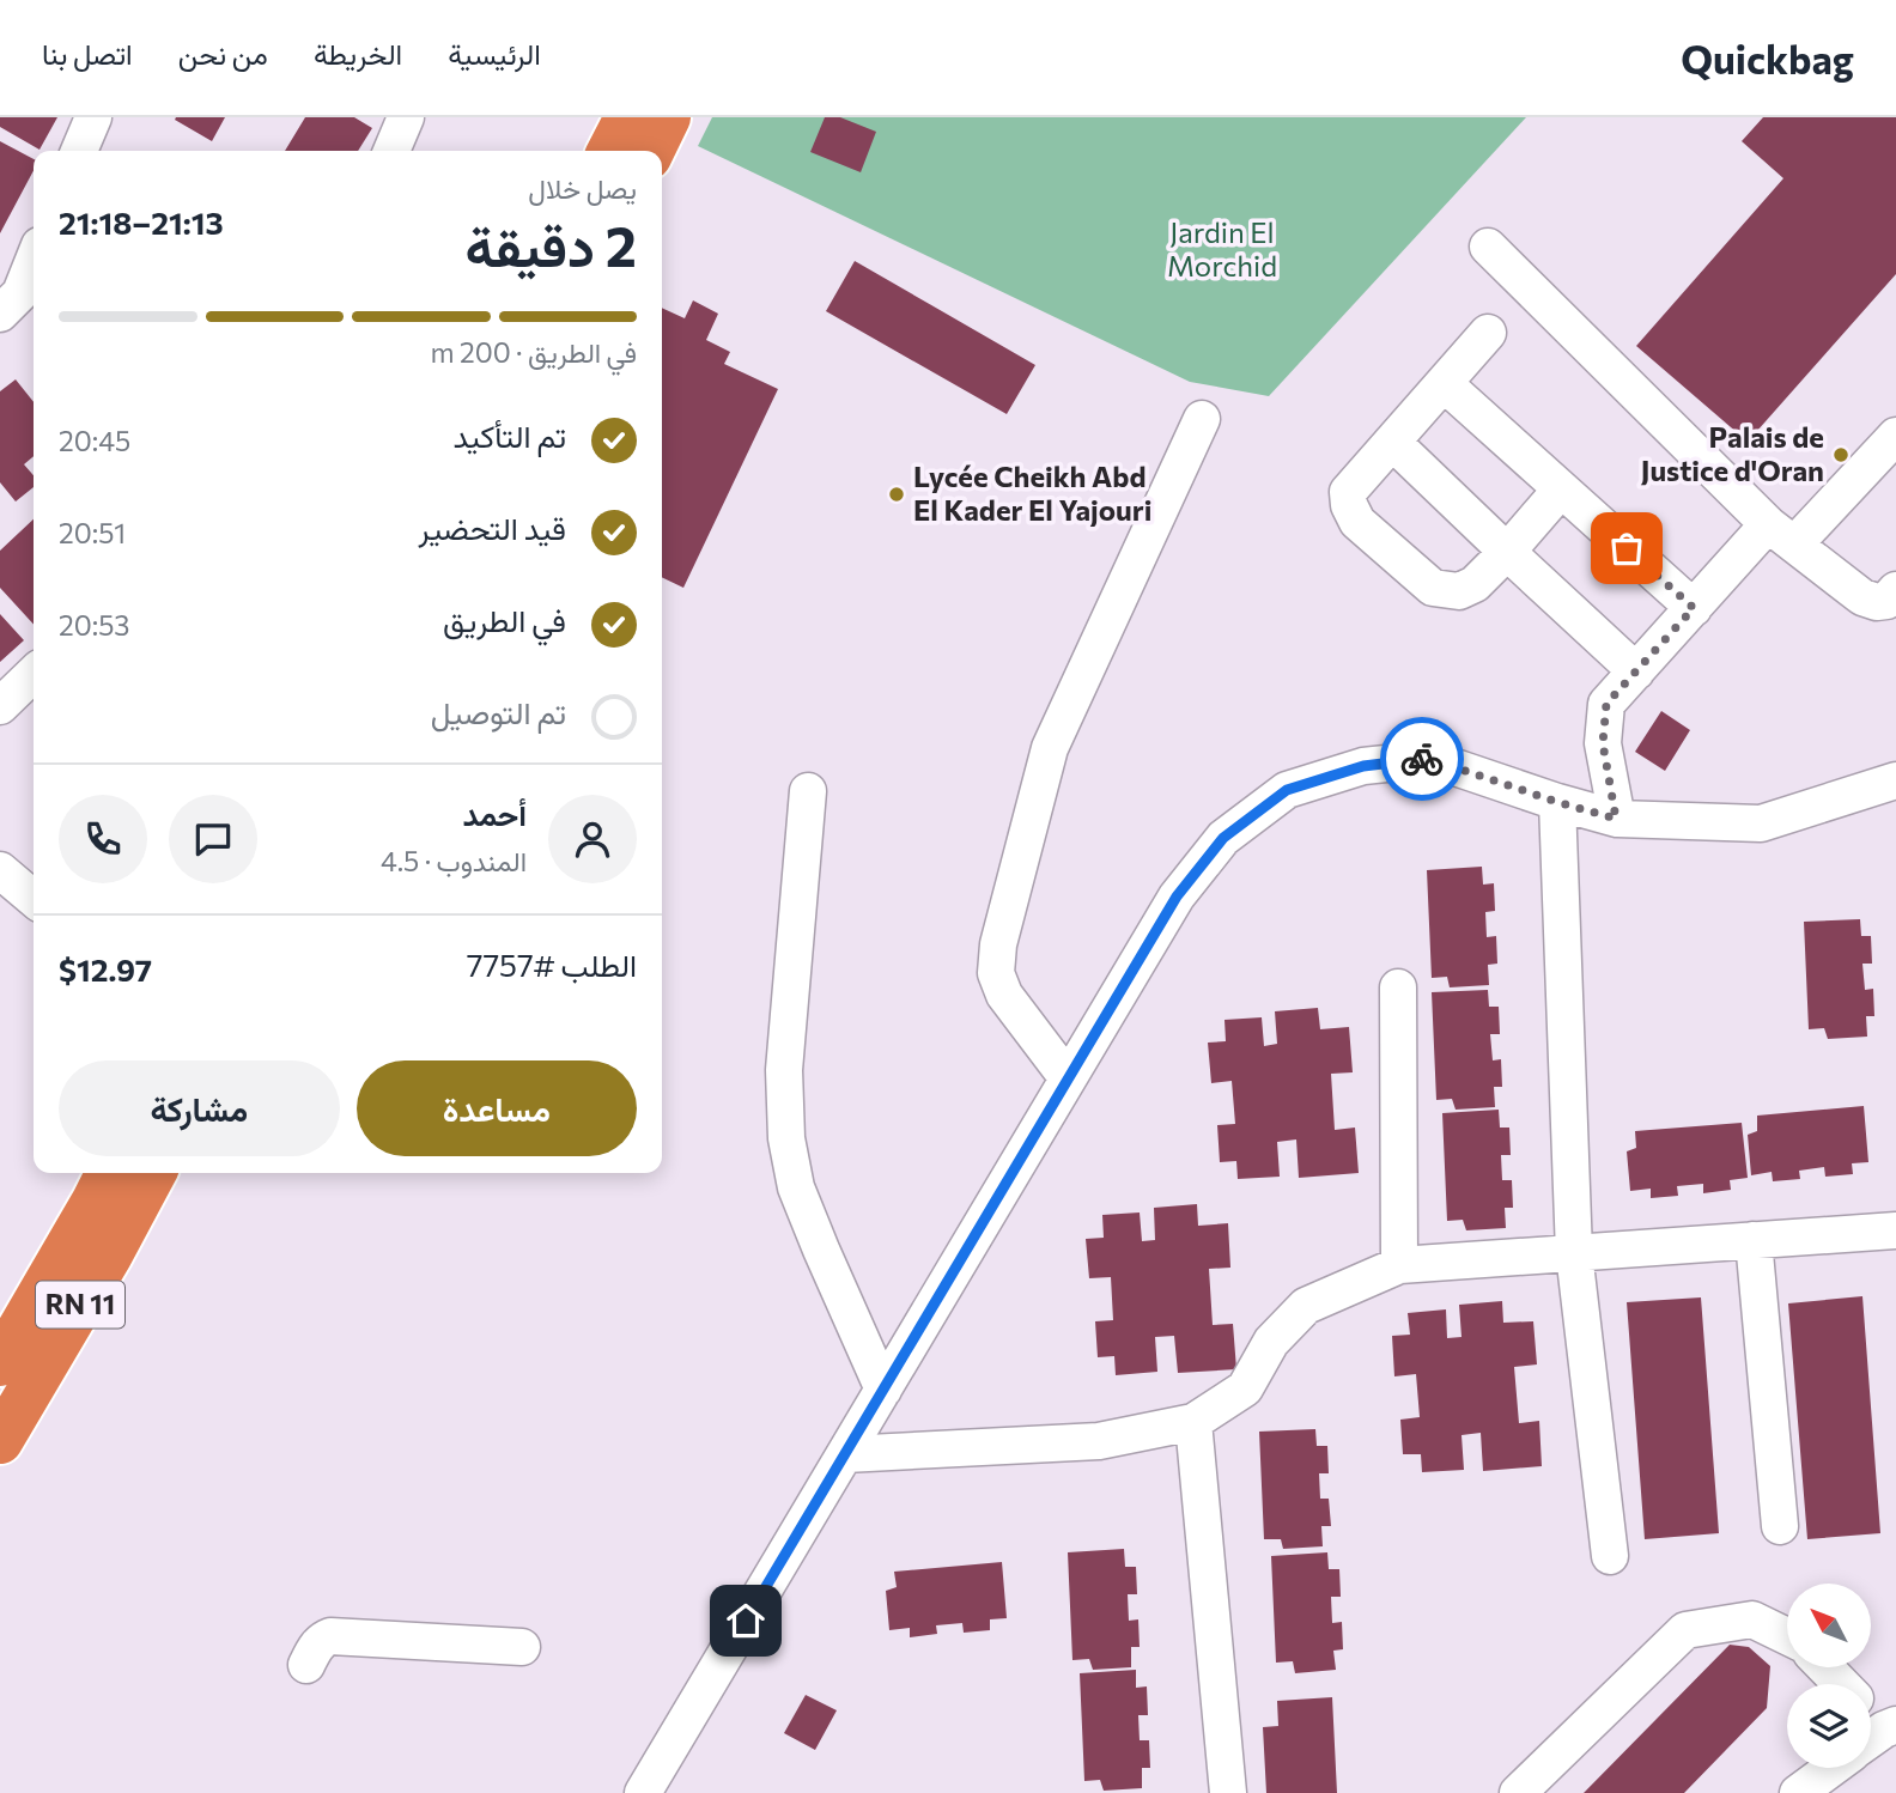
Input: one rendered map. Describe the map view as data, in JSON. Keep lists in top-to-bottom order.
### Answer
{
  "streets": {
    "highway": ["RN 11"]
  },
  "parks": ["Jardin El Morchid"],
  "places": ["Palais de Justice d'Oran", "Lycée Cheikh Abd El Kader El Yajouri"],
  "north": "top left",
  "page": {
    "header": "Quickbag",
    "nav": [
      "الرئيسية",
      "الخريطة",
      "من نحن",
      "اتصل بنا"
    ],
    "heading": ["2 دقيقة", "يصل خلال", "21:13–21:18"],
    "panel": [
      "أحمد",
      "المندوب · 4.5",
      "الطلب #7757",
      "$12.97"
    ],
    "bar": "في الطريق · 200 m",
    "list": [
      ["تم التأكيد", "20:45"],
      ["قيد التحضير", "20:51"],
      ["في الطريق", "20:53"],
      "تم التوصيل"
    ],
    "buttons": ["مساعدة", "مشاركة"]
  }
}
